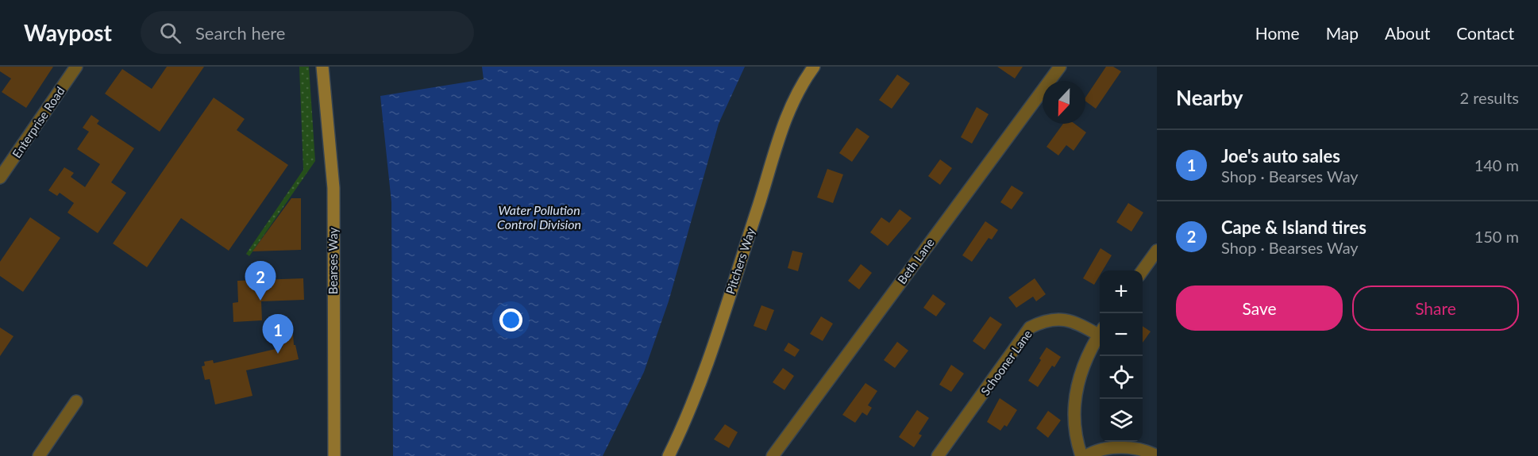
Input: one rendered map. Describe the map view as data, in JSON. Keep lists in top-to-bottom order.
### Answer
{
  "streets": {
    "main road": ["Bearses Way", "Pitchers Way"],
    "street": ["Enterprise Road", "Beth Lane", "Schooner Lane"]
  },
  "water": ["Water Pollution Control Division"],
  "north": "bottom",
  "page": {
    "header": "Waypost",
    "search": "Search here",
    "nav": [
      "Home",
      "Map",
      "About",
      "Contact"
    ],
    "heading": ["Nearby", "2 results"],
    "list": [
      {
        "mark": "1",
        "name": "Joe's auto sales",
        "note": "Shop · Bearses Way",
        "value": "140 m"
      },
      {
        "mark": "2",
        "name": "Cape & Island tires",
        "note": "Shop · Bearses Way",
        "value": "150 m"
      }
    ],
    "pins": ["2", "1"],
    "map_buttons": ["+", "−"],
    "buttons": ["Save", "Share"]
  }
}
